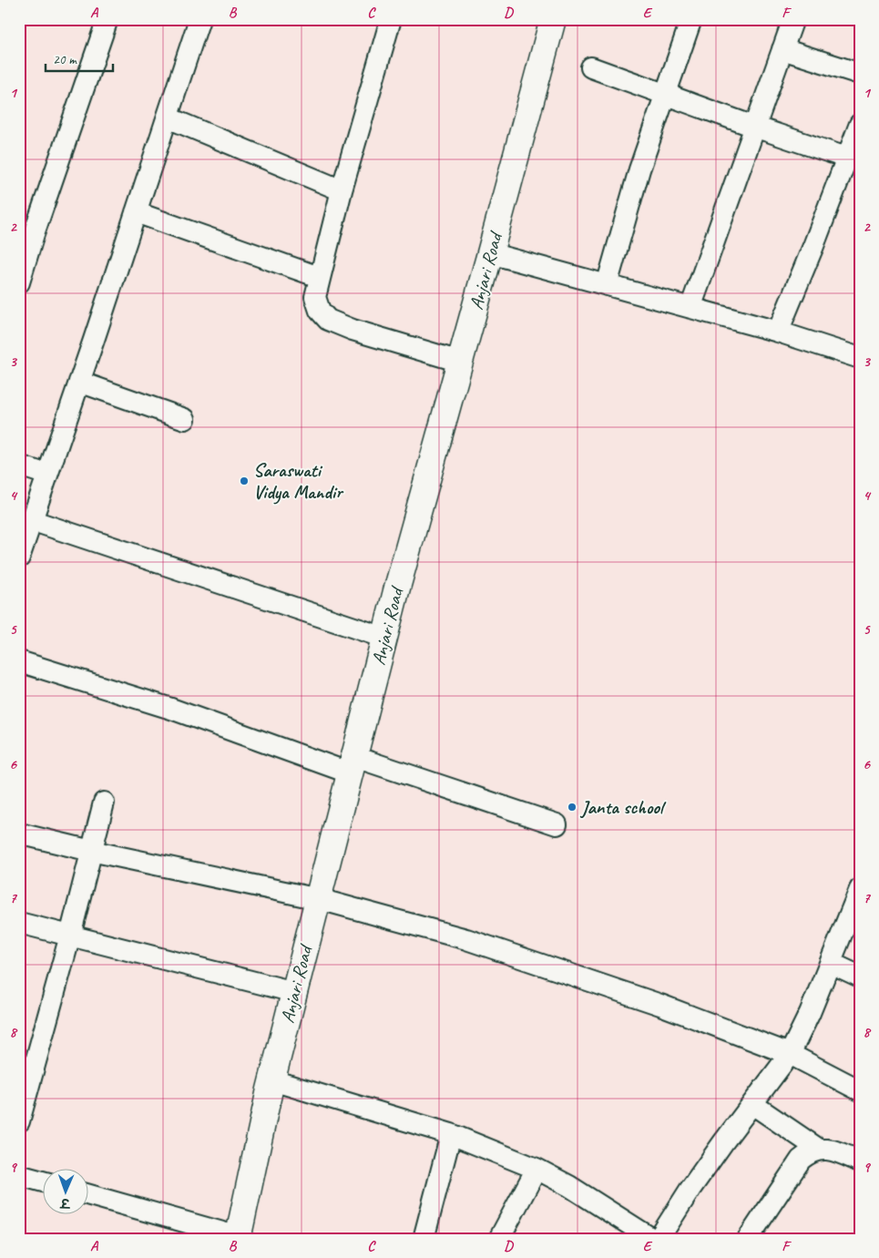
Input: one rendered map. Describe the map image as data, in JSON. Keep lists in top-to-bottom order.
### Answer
{
  "streets": {
    "street": ["Anjari Road"]
  },
  "places": ["Saraswati Vidya Mandir", "Janta school"],
  "scale_bar": "20 m",
  "north": "bottom",
  "grid": {
    "columns": [
      "A",
      "B",
      "C",
      "D",
      "E",
      "F"
    ],
    "rows": [
      "1",
      "2",
      "3",
      "4",
      "5",
      "6",
      "7",
      "8",
      "9"
    ]
  }
}
